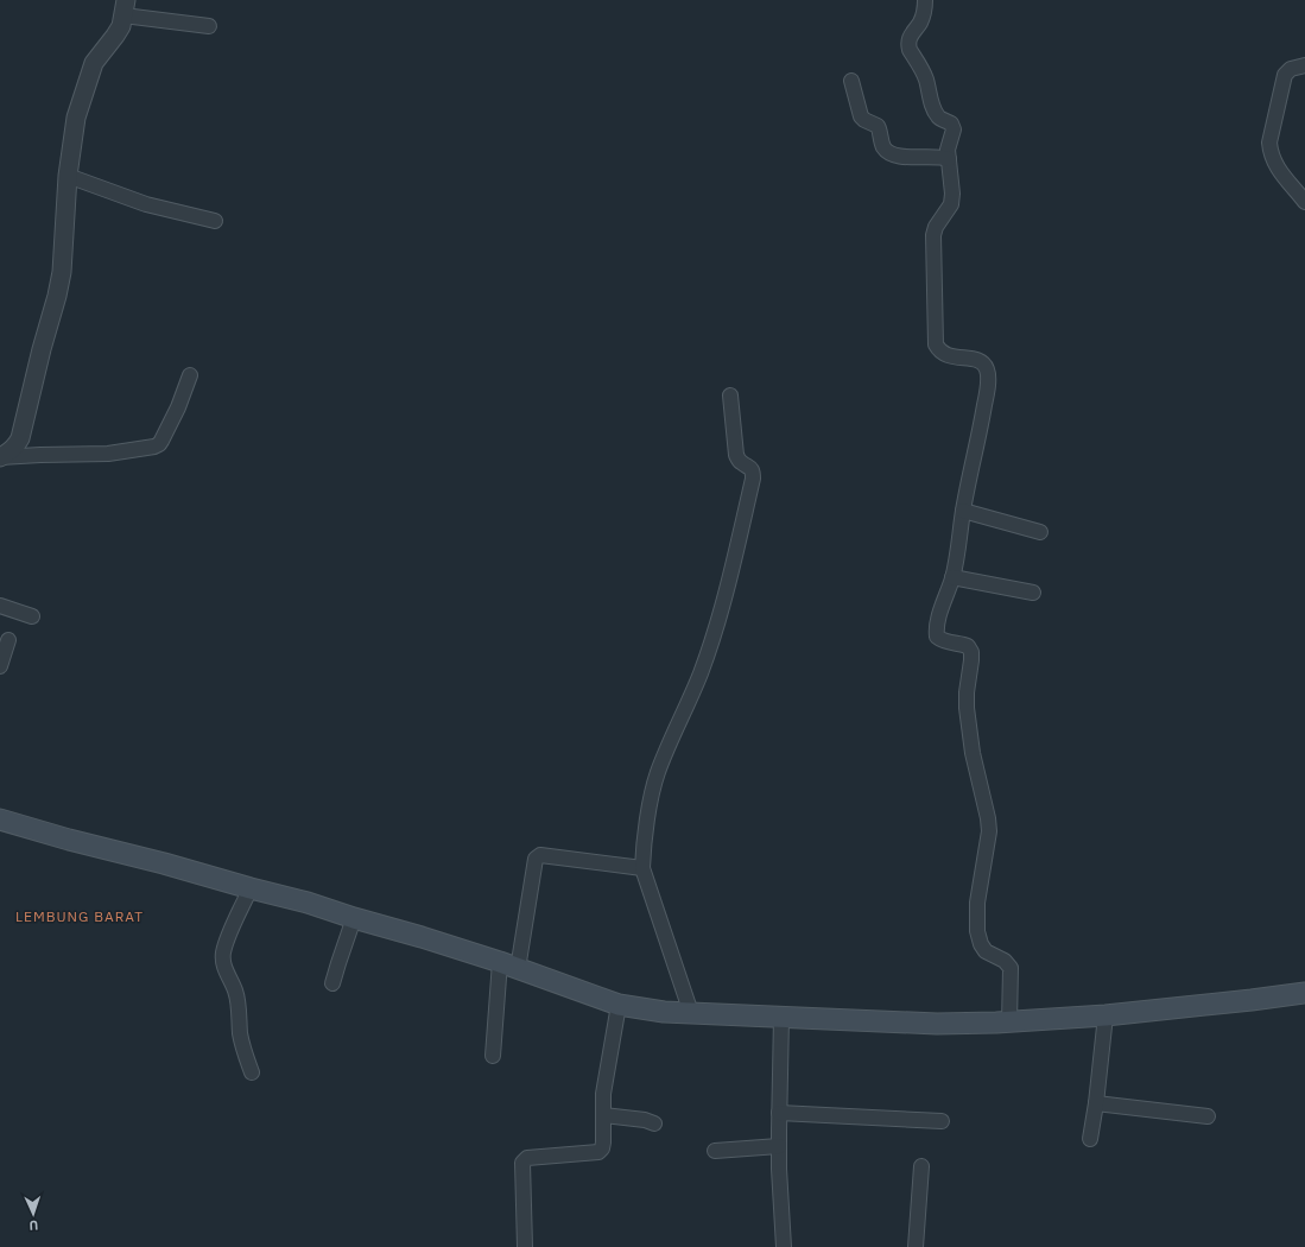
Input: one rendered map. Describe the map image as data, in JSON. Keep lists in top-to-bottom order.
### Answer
{
  "districts": ["LEMBUNG BARAT"],
  "north": "bottom"
}
